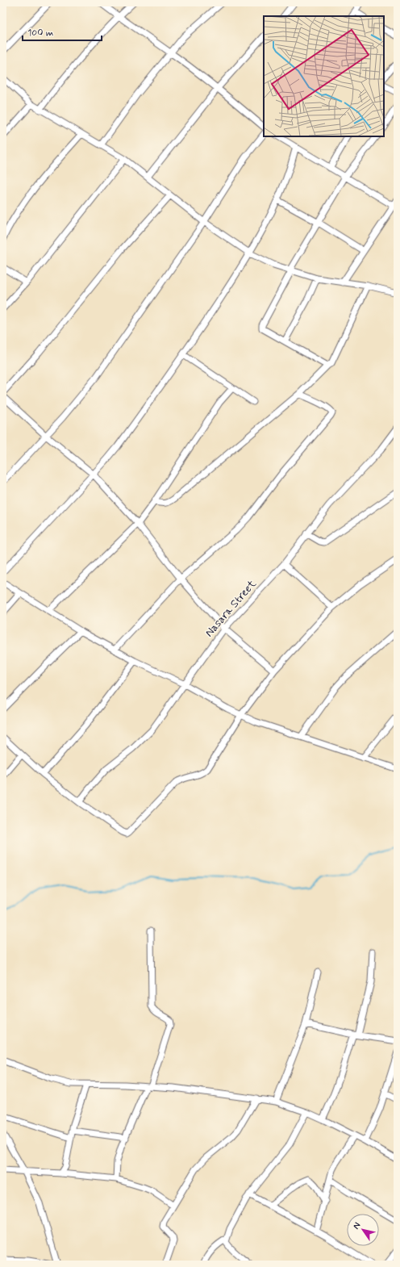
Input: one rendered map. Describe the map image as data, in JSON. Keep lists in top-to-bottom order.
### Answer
{
  "streets": {
    "street": ["Nasara Street"]
  },
  "scale_bar": "100 m",
  "north": "top left"
}
